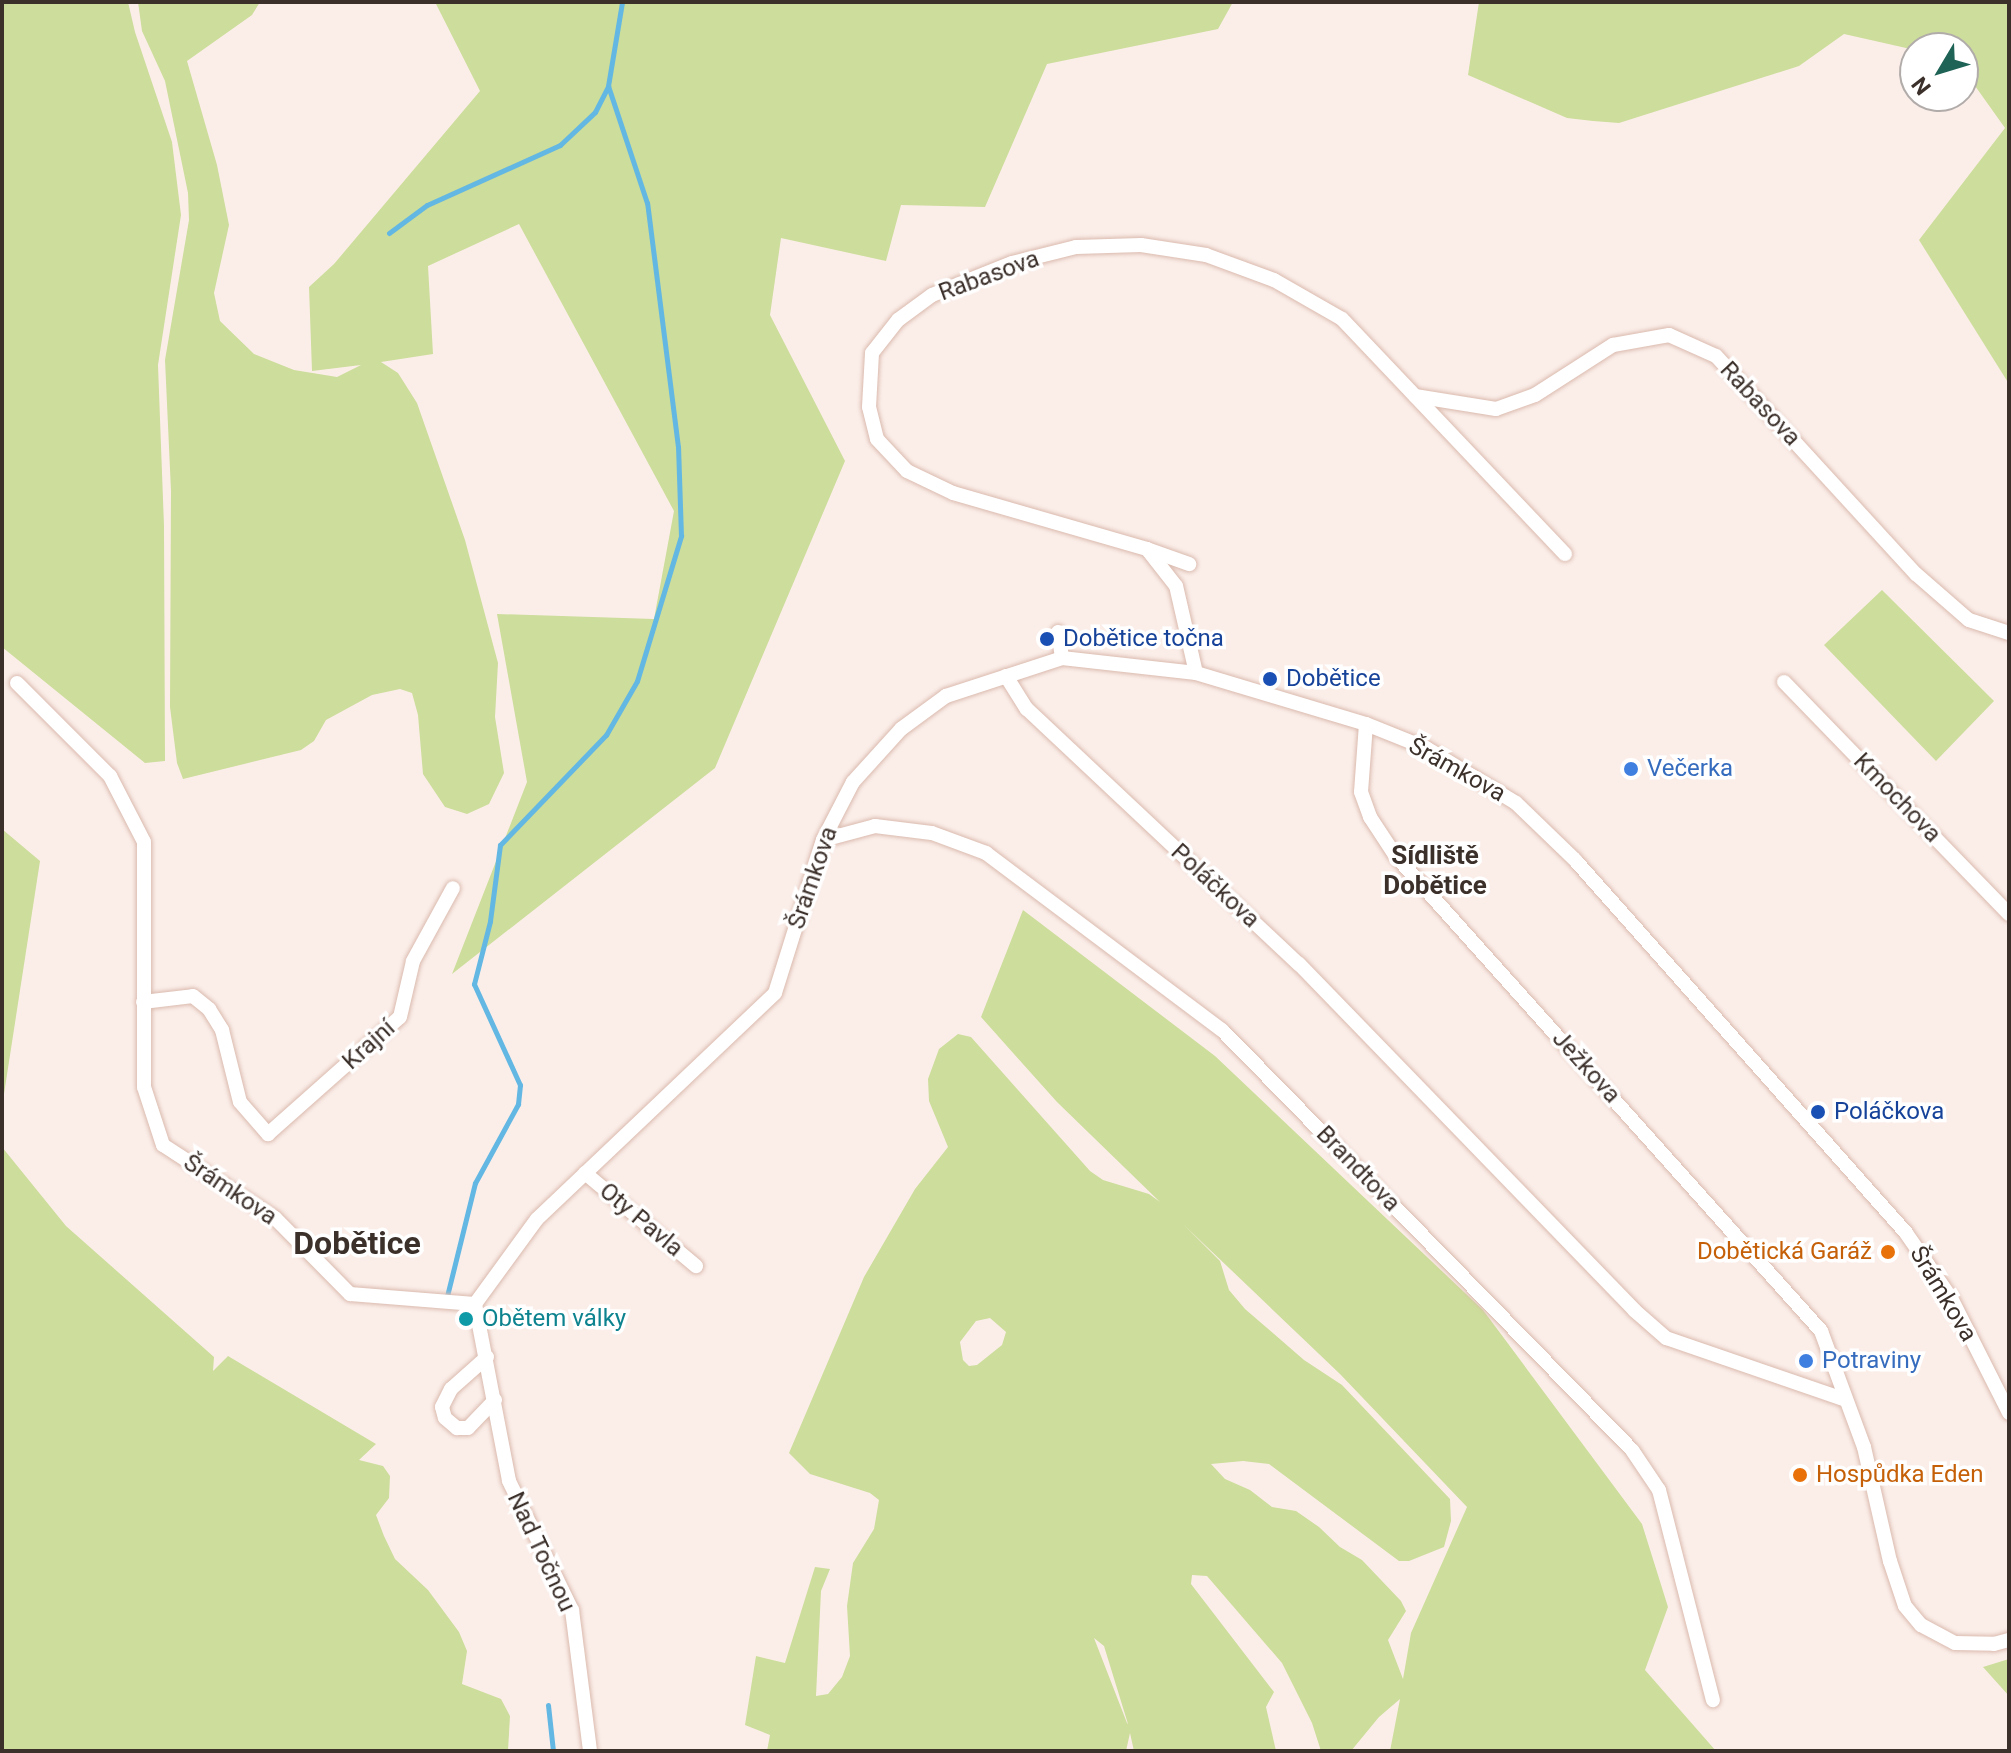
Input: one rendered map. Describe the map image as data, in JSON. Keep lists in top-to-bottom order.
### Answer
{
  "streets": {
    "street": [
      "Rabasova",
      "Šrámkova",
      "Kmochova",
      "Poláčkova",
      "Krajní",
      "Ježkova",
      "Brandtova",
      "Oty Pavla",
      "Nad Točnou"
    ]
  },
  "crossings": [
    ["Šrámkova", "Poláčkova"],
    ["Šrámkova", "Krajní"],
    ["Šrámkova", "Ježkova"],
    ["Šrámkova", "Brandtova"],
    ["Šrámkova", "Oty Pavla"],
    ["Šrámkova", "Nad Točnou"],
    ["Poláčkova", "Ježkova"]
  ],
  "districts": ["Sídliště Dobětice", "Dobětice"],
  "places": [
    "Dobětice točna",
    "Dobětice",
    "Večerka",
    "Poláčkova",
    "Dobětická Garáž",
    "Obětem války",
    "Potraviny",
    "Hospůdka Eden"
  ],
  "north": "bottom left"
}
